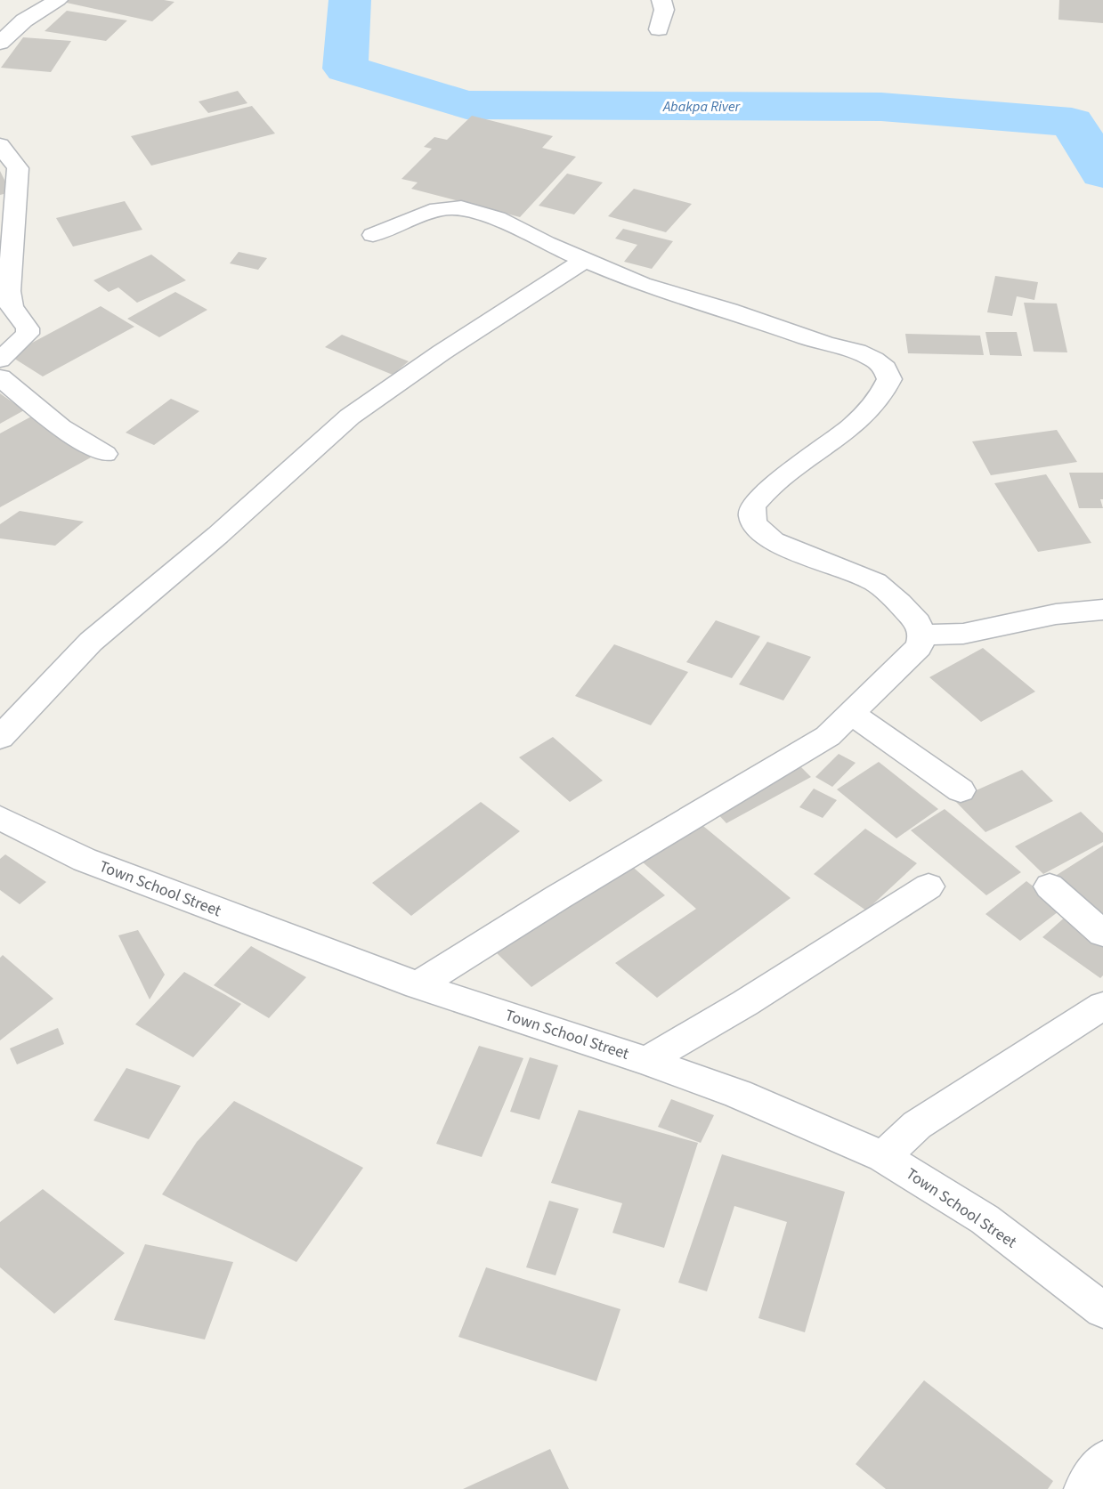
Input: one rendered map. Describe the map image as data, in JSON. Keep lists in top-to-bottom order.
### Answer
{
  "streets": {
    "street": ["Town School Street"]
  },
  "water": ["Abakpa River"]
}
